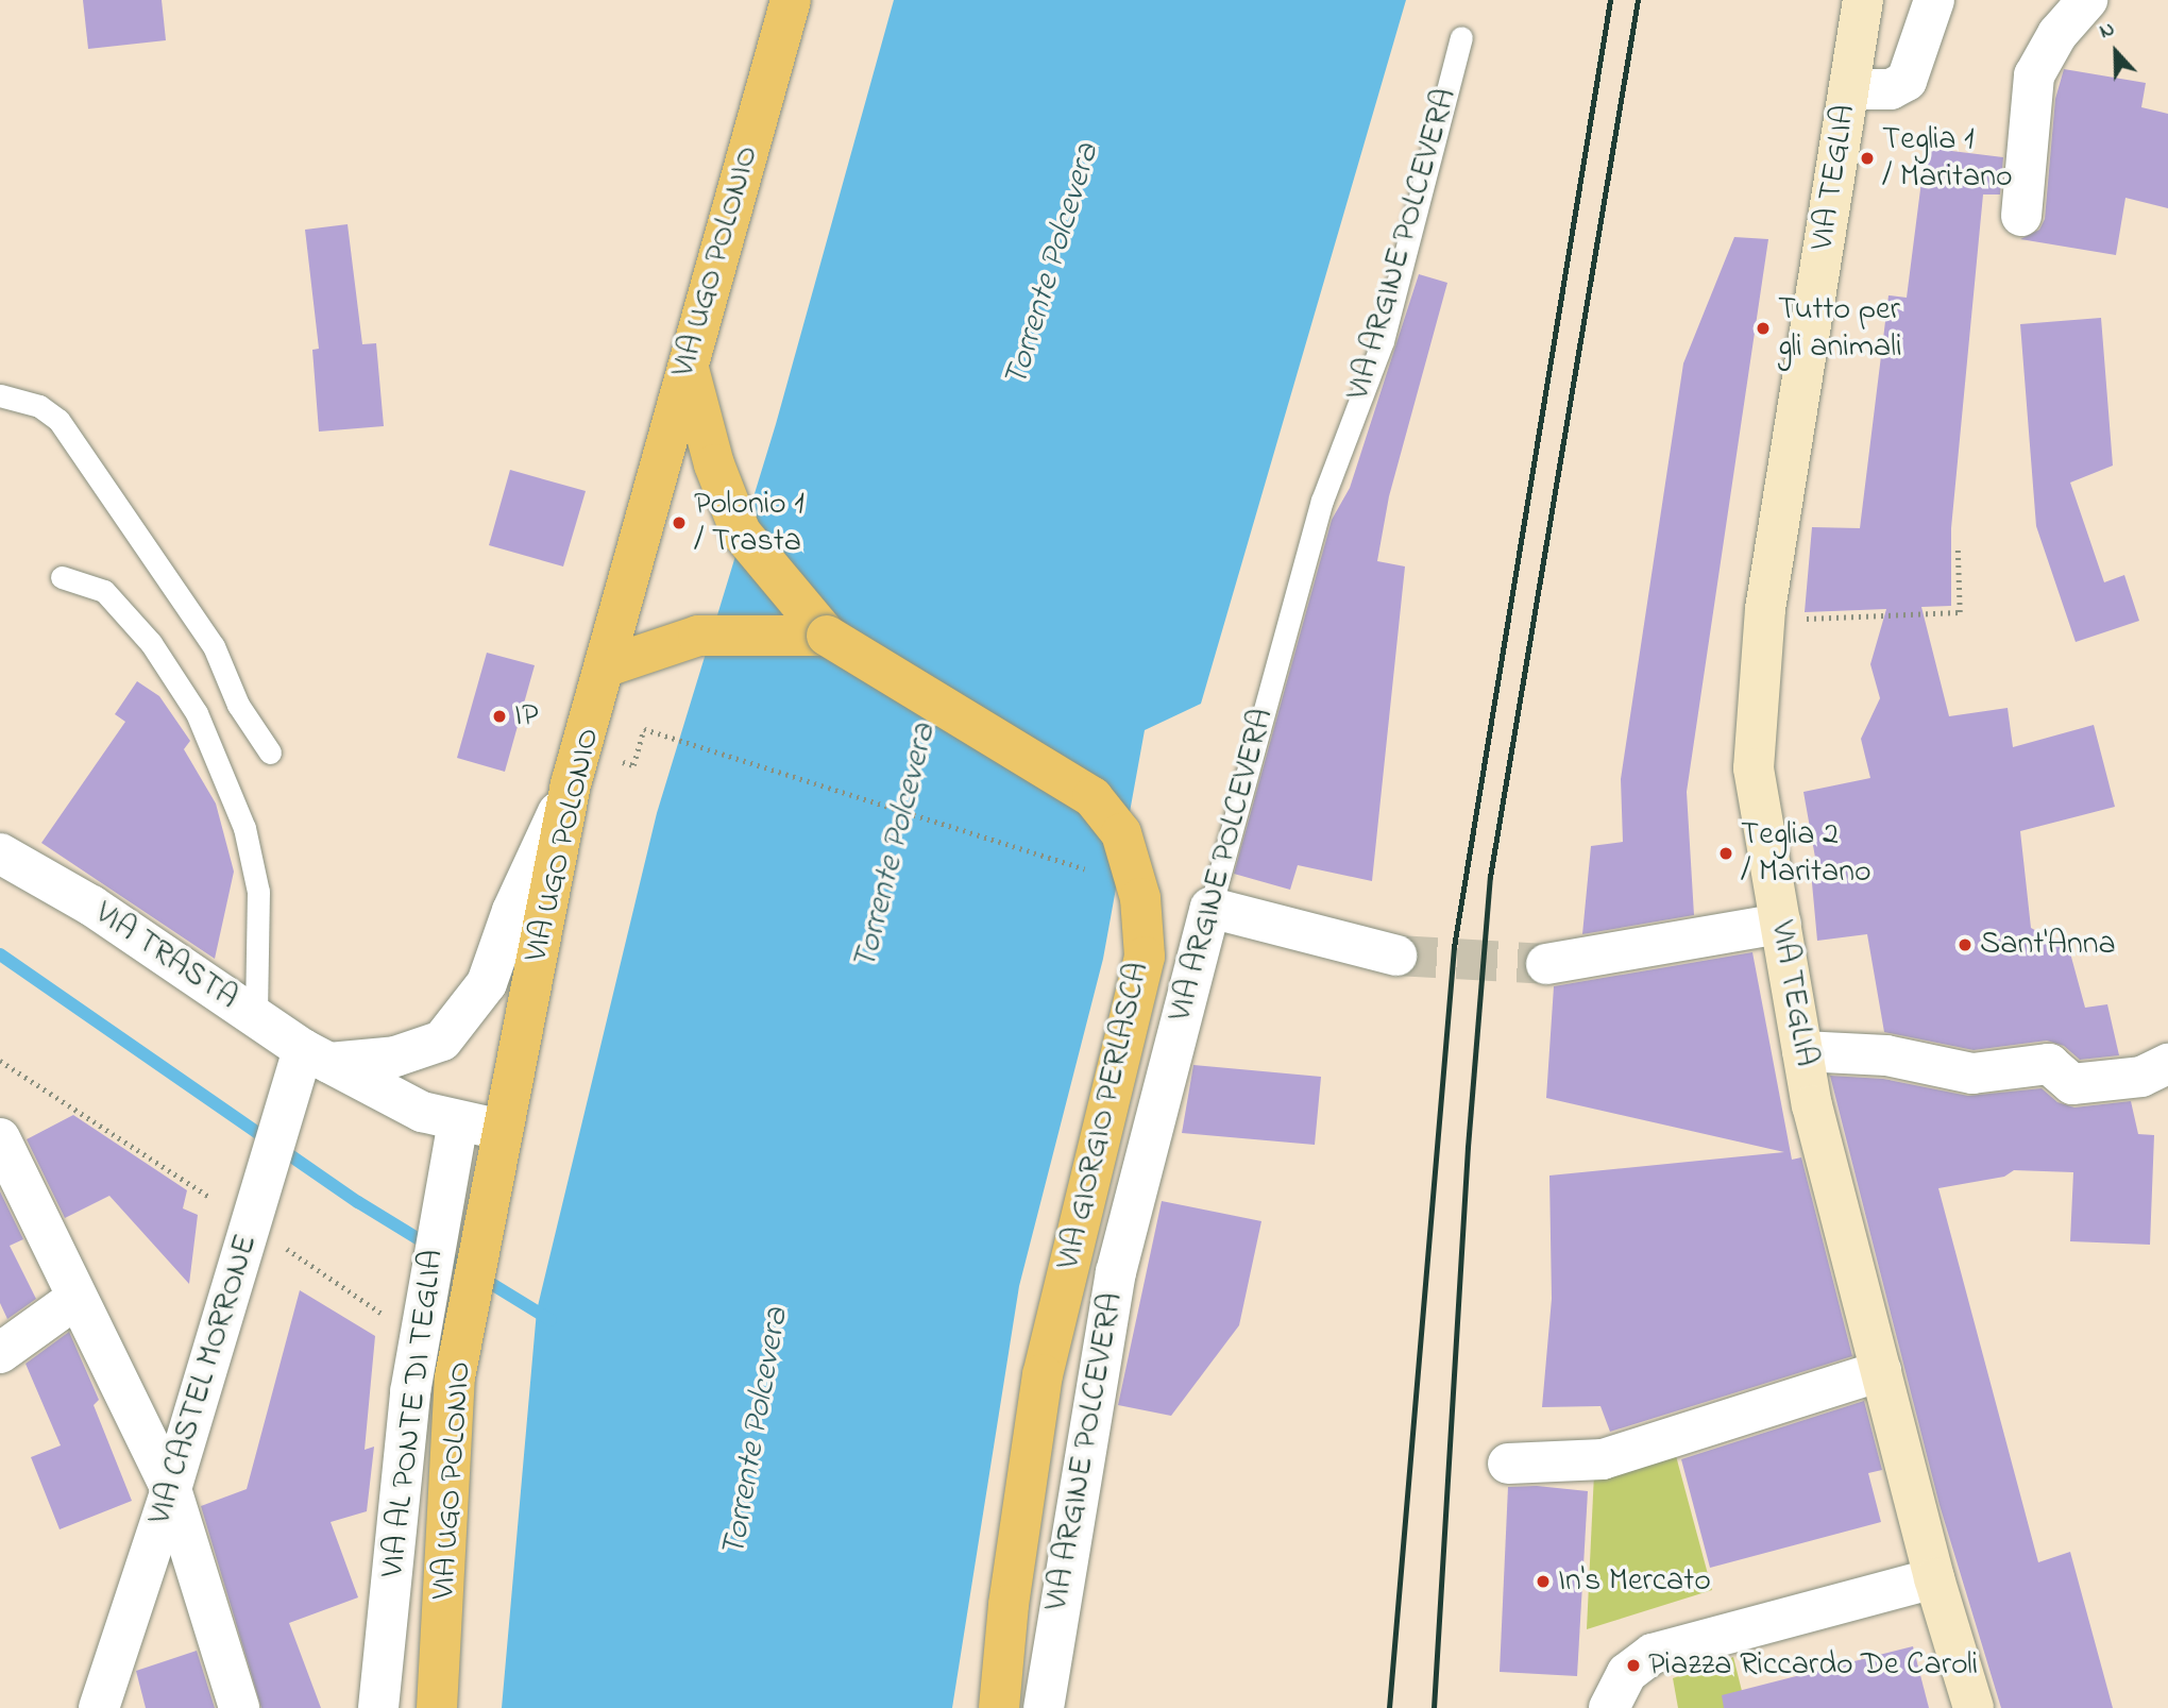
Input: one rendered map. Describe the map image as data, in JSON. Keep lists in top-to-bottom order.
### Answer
{
  "streets": {
    "main road": ["VIA TEGLIA", "VIA UGO POLONIO", "VIA GIORGIO PERLASCA"],
    "street": [
      "VIA ARGINE POLCEVERA",
      "VIA TRASTA",
      "VIA CASTEL MORRONE",
      "VIA AL PONTE DI TEGLIA"
    ]
  },
  "crossings": [
    ["VIA UGO POLONIO", "VIA TRASTA"],
    ["VIA UGO POLONIO", "VIA GIORGIO PERLASCA"],
    ["VIA TRASTA", "VIA CASTEL MORRONE"],
    ["VIA TRASTA", "VIA AL PONTE DI TEGLIA"]
  ],
  "water": ["Torrente Polcevera"],
  "places": [
    "Teglia 1 / Maritano",
    "Tutto per gli animali",
    "Polonio 1 / Trasta",
    "IP",
    "Teglia 2 / Maritano",
    "Sant'Anna",
    "In's Mercato",
    "Piazza Riccardo De Caroli"
  ],
  "north": "top"
}
